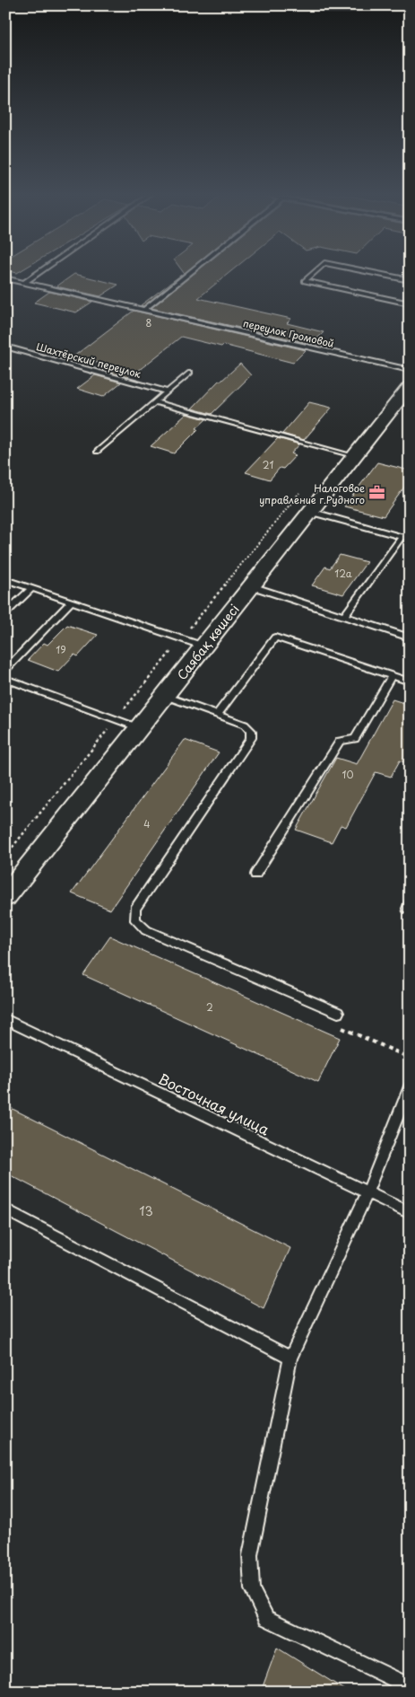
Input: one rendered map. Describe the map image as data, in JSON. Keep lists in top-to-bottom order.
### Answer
{
  "streets": {
    "street": ["Саябақ көшесі"],
    "lane": ["переулок Громовой", "Шахтёрский переулок", "Восточная улица"]
  },
  "places": {
    "office": ["Налоговое управление г.Рудного"]
  },
  "house_numbers": [
    "8",
    "21",
    "12а",
    "19",
    "10",
    "4",
    "2",
    "13"
  ]
}
